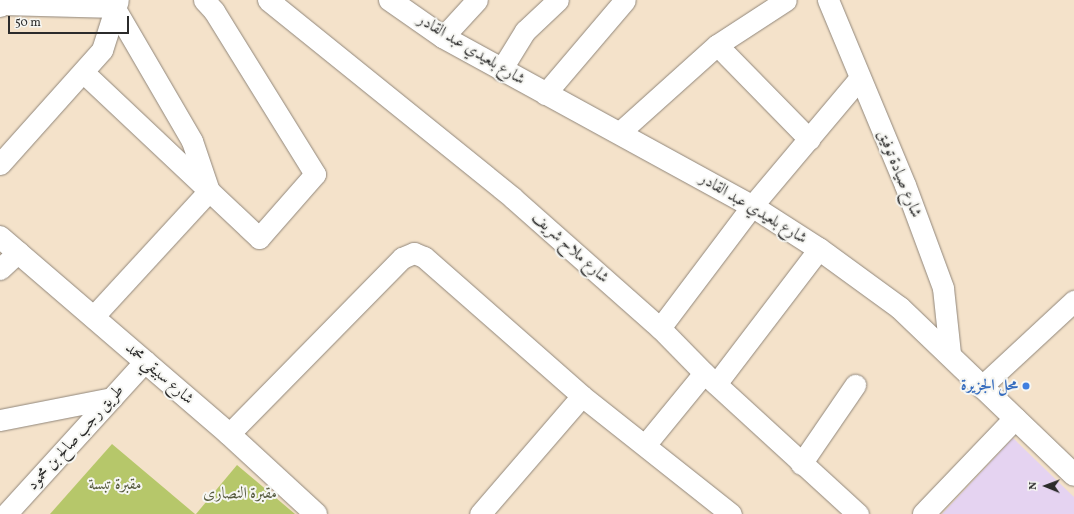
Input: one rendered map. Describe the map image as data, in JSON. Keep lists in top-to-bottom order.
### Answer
{
  "streets": {
    "main road": ["شارع بلعيدي عبد القادر", "شارع سبيقي محمد"],
    "street": ["شارع صيادة توفيق", "شارع ملاح شريف", "طريق رجب صالح بن محمود"]
  },
  "crossings": [
    ["شارع بلعيدي عبد القادر", "شارع صيادة توفيق"],
    ["شارع سبيقي محمد", "طريق رجب صالح بن محمود"]
  ],
  "parks": ["مقبرة تبسة", "مقبرة النصارى"],
  "places": ["محل الجزيرة"],
  "scale_bar": "50 m",
  "north": "left"
}
